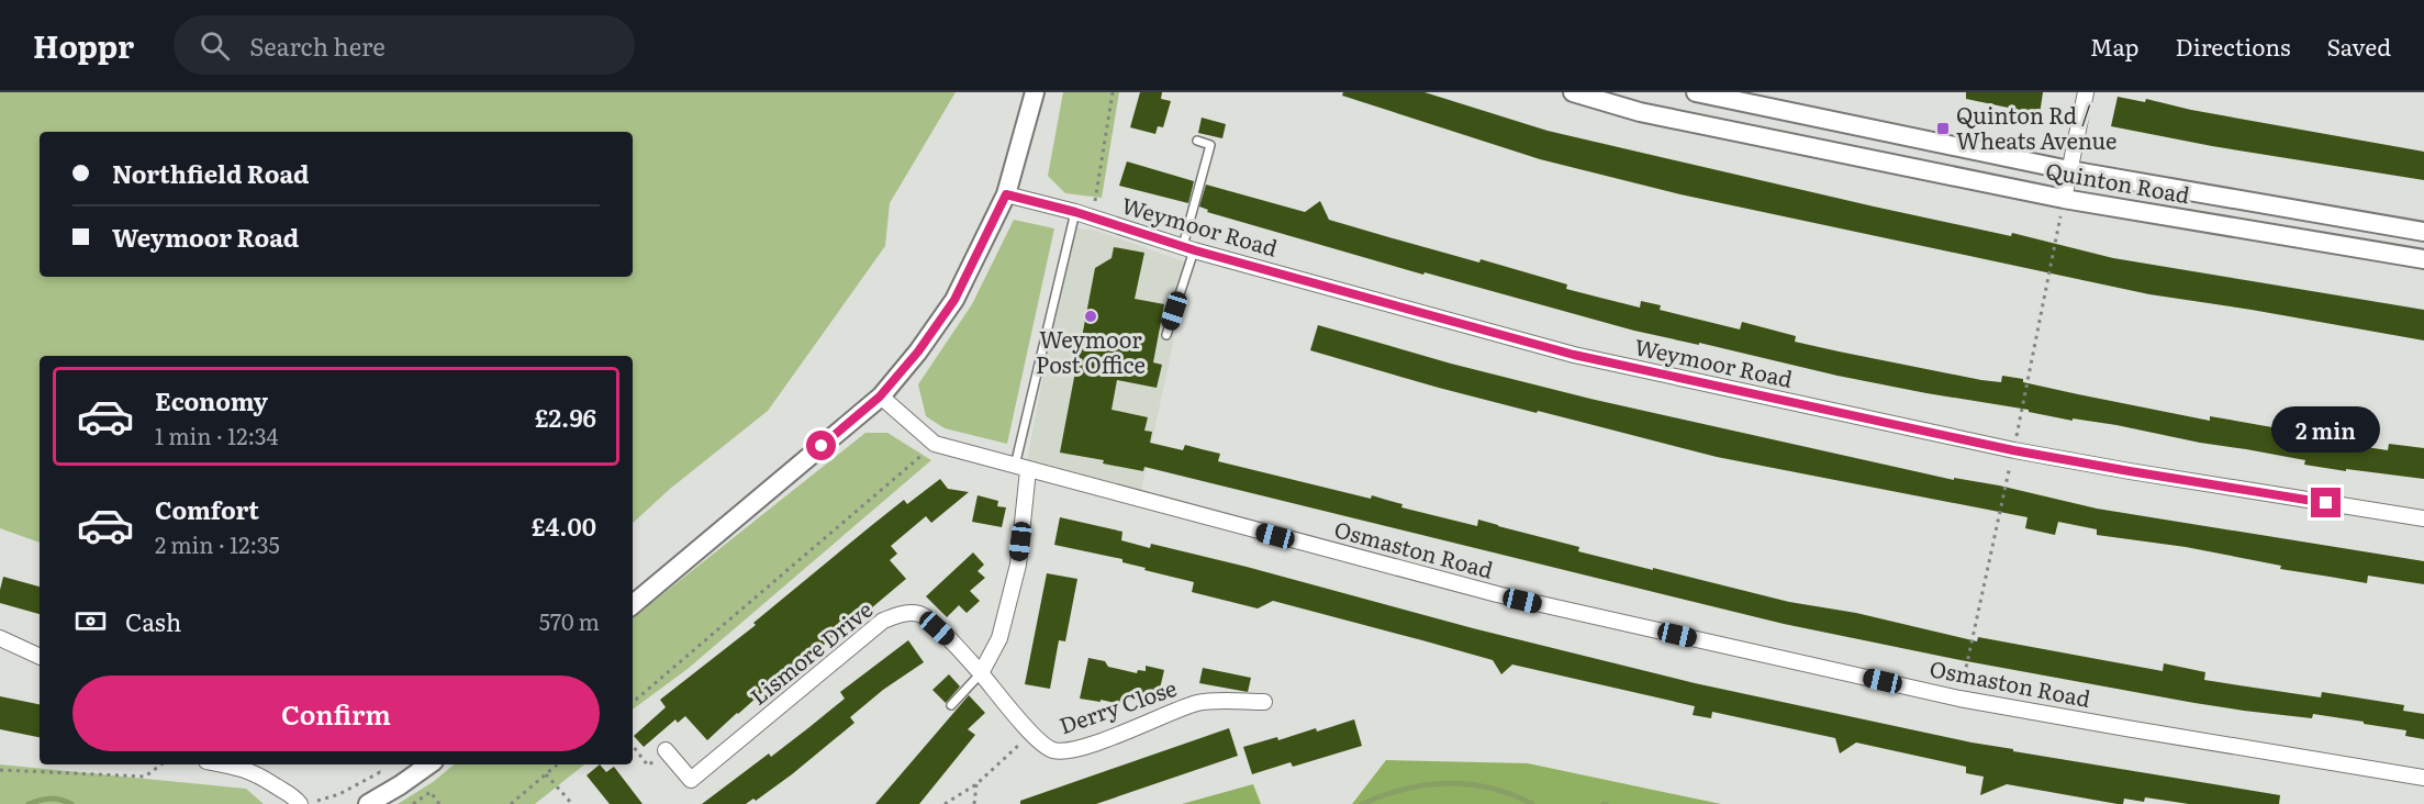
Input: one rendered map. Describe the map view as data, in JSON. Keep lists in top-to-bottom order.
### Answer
{
  "streets": {
    "street": [
      "Quinton Road",
      "Weymoor Road",
      "Osmaston Road",
      "Lismore Drive",
      "Derry Close"
    ]
  },
  "crossings": [
    ["Lismore Drive", "Derry Close"]
  ],
  "places": {
    "transit": ["Quinton Rd / Wheats Avenue"],
    "other": ["Weymoor Post Office"]
  },
  "page": {
    "header": "Hoppr",
    "search": "Search here",
    "nav": ["Map", "Directions", "Saved"],
    "banner": ["Northfield Road", "Weymoor Road"],
    "list": [
      {
        "name": "Economy",
        "note": "1 min · 12:34",
        "value": "£2.96"
      },
      {
        "name": "Comfort",
        "note": "2 min · 12:35",
        "value": "£4.00"
      }
    ],
    "bubble": "2 min",
    "pay": ["Cash", "570 m"],
    "buttons": "Confirm"
  }
}
